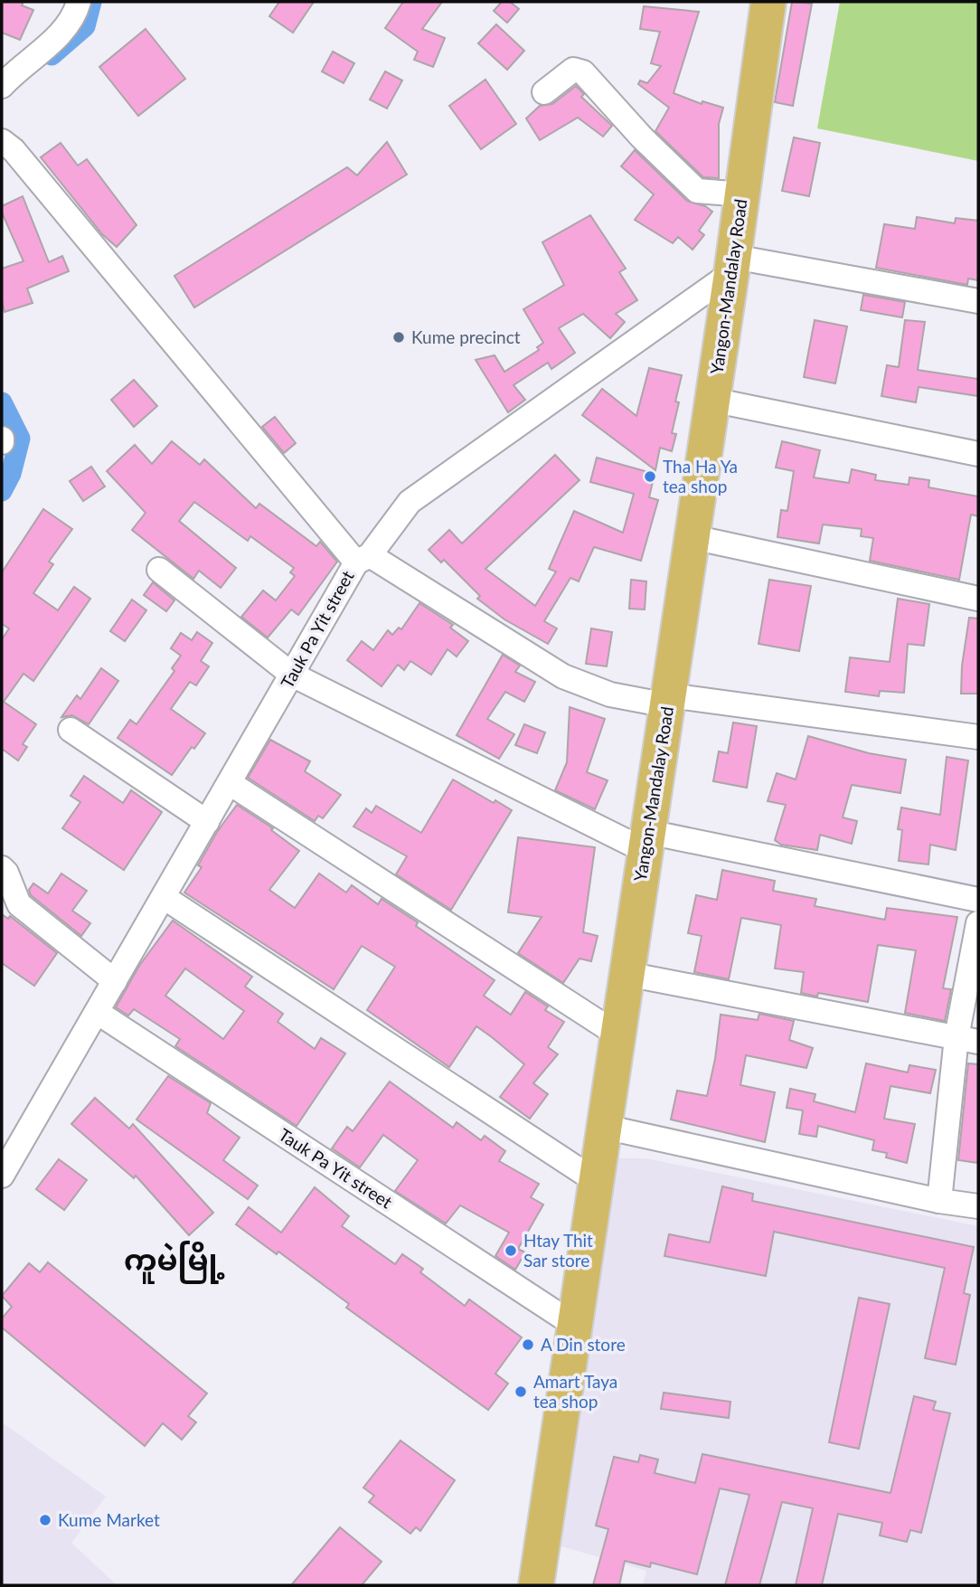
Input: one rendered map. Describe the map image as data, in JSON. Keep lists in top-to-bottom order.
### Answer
{
  "streets": {
    "highway": ["Yangon-Mandalay Road"],
    "street": ["Tauk Pa Yit street"]
  },
  "crossings": [
    ["Yangon-Mandalay Road", "Tauk Pa Yit street"]
  ],
  "districts": ["ကူမဲမြို့"],
  "places": [
    "Kume precinct",
    "Tha Ha Ya tea shop",
    "Htay Thit Sar store",
    "A Din store",
    "Amart Taya tea shop",
    "Kume Market"
  ]
}
